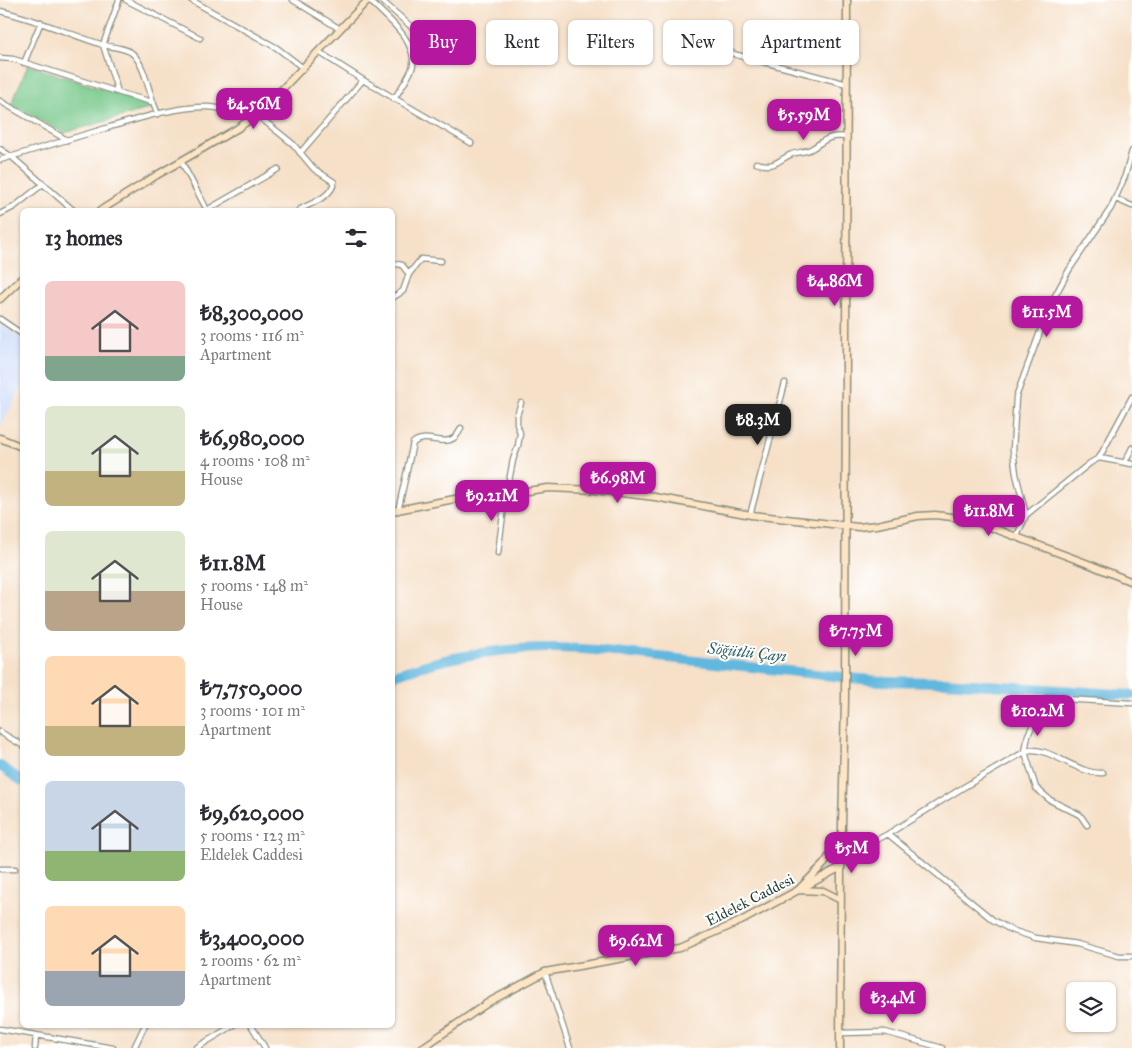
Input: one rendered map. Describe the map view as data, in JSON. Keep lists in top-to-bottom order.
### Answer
{
  "streets": {
    "main road": ["Eldelek Caddesi"]
  },
  "water": ["Söğütlü Çayı"],
  "page": {
    "chip": [
      "Buy",
      "Rent",
      "Filters",
      "New",
      "Apartment"
    ],
    "price": [
      "₺4.56M",
      "₺5.59M",
      "₺4.86M",
      "₺11.5M",
      "₺8.3M",
      "₺6.98M",
      "₺9.21M",
      "₺11.8M",
      "₺7.75M",
      "₺10.2M",
      "₺5M",
      "₺9.62M",
      "₺3.4M"
    ],
    "heading": "13 homes",
    "list": [
      {
        "name": "₺8,300,000",
        "note": "3 rooms · 116 m² · Apartment"
      },
      {
        "name": "₺6,980,000",
        "note": "4 rooms · 108 m² · House"
      },
      {
        "name": "₺11.8M",
        "note": "5 rooms · 148 m² · House"
      },
      {
        "name": "₺7,750,000",
        "note": "3 rooms · 101 m² · Apartment"
      },
      {
        "name": "₺9,620,000",
        "note": "5 rooms · 123 m² · Eldelek Caddesi"
      },
      {
        "name": "₺3,400,000",
        "note": "2 rooms · 62 m² · Apartment"
      }
    ]
  }
}
